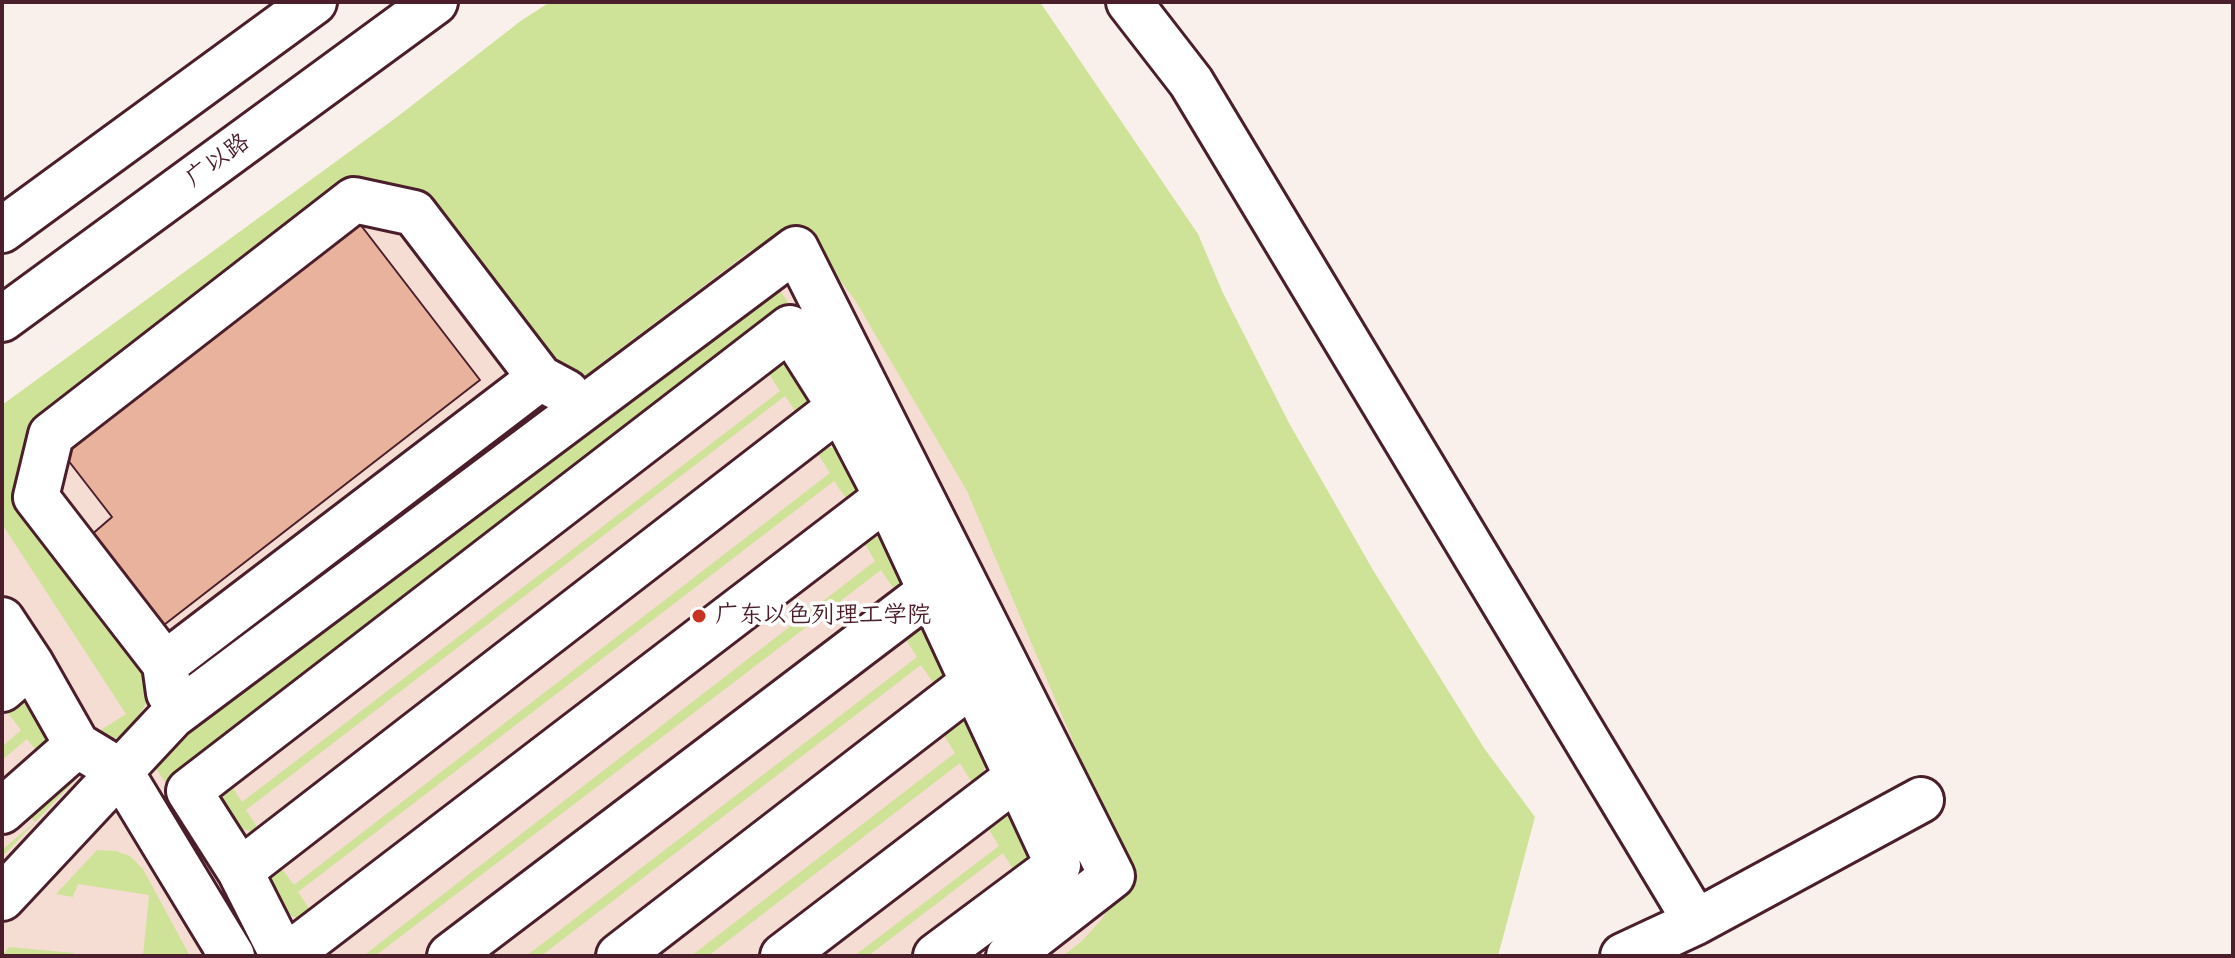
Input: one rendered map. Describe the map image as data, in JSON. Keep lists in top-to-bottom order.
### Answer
{
  "streets": {
    "street": ["广以路"]
  },
  "places": ["广东以色列理工学院"]
}
